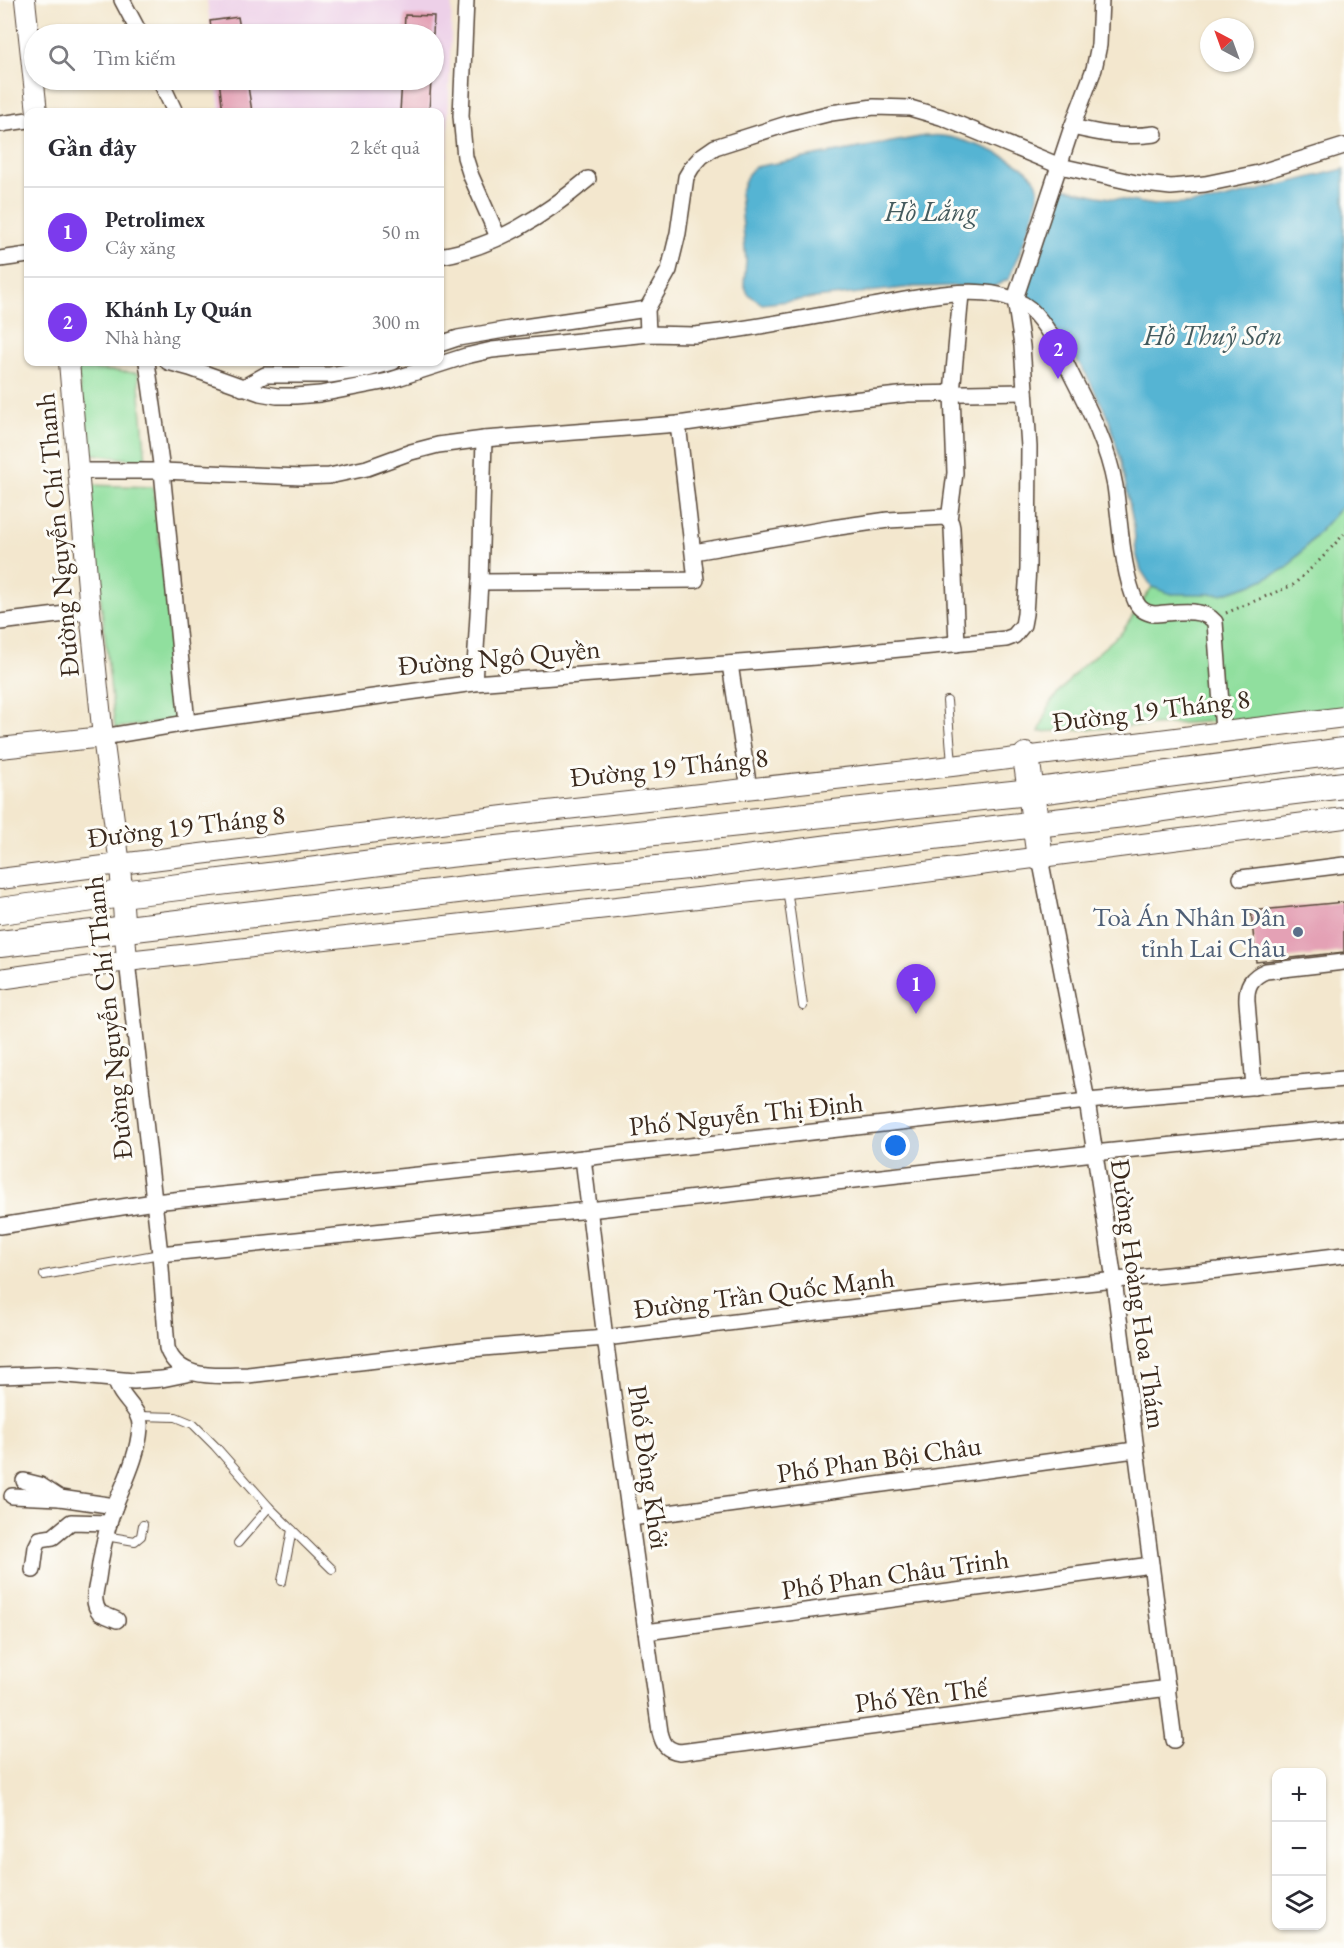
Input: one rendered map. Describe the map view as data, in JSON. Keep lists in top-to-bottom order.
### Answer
{
  "streets": {
    "street": [
      "Đường Nguyễn Chí Thanh",
      "Đường Ngô Quyền",
      "Đường 19 Tháng 8",
      "Phố Nguyễn Thị Định",
      "Đường Trần Quốc Mạnh",
      "Đường Hoàng Hoa Thám",
      "Phố Phan Bội Châu",
      "Phố Đồng Khởi",
      "Phố Phan Châu Trinh",
      "Phố Yên Thế"
    ]
  },
  "crossings": [
    ["Đường Nguyễn Chí Thanh", "Đường Ngô Quyền"],
    ["Đường Nguyễn Chí Thanh", "Đường 19 Tháng 8"],
    ["Đường Nguyễn Chí Thanh", "Phố Nguyễn Thị Định"],
    ["Đường Nguyễn Chí Thanh", "Đường Trần Quốc Mạnh"],
    ["Phố Nguyễn Thị Định", "Đường Hoàng Hoa Thám"],
    ["Phố Nguyễn Thị Định", "Phố Đồng Khởi"],
    ["Đường Trần Quốc Mạnh", "Đường Hoàng Hoa Thám"],
    ["Đường Trần Quốc Mạnh", "Phố Đồng Khởi"],
    ["Đường Hoàng Hoa Thám", "Phố Phan Bội Châu"],
    ["Đường Hoàng Hoa Thám", "Phố Phan Châu Trinh"],
    ["Đường Hoàng Hoa Thám", "Phố Yên Thế"],
    ["Phố Phan Bội Châu", "Phố Đồng Khởi"],
    ["Phố Đồng Khởi", "Phố Phan Châu Trinh"],
    ["Phố Đồng Khởi", "Phố Yên Thế"]
  ],
  "water": ["Hồ Lắng", "Hồ Thuỷ Sơn"],
  "places": ["Toà Án Nhân Dân tỉnh Lai Châu"],
  "north": "top left",
  "page": {
    "search": "Tìm kiếm",
    "heading": ["Gần đây", "2 kết quả"],
    "list": [
      {
        "mark": "1",
        "name": "Petrolimex",
        "note": "Cây xăng",
        "value": "50 m"
      },
      {
        "mark": "2",
        "name": "Khánh Ly Quán",
        "note": "Nhà hàng",
        "value": "300 m"
      }
    ],
    "pins": ["2", "1"],
    "map_buttons": ["+", "−"]
  }
}
